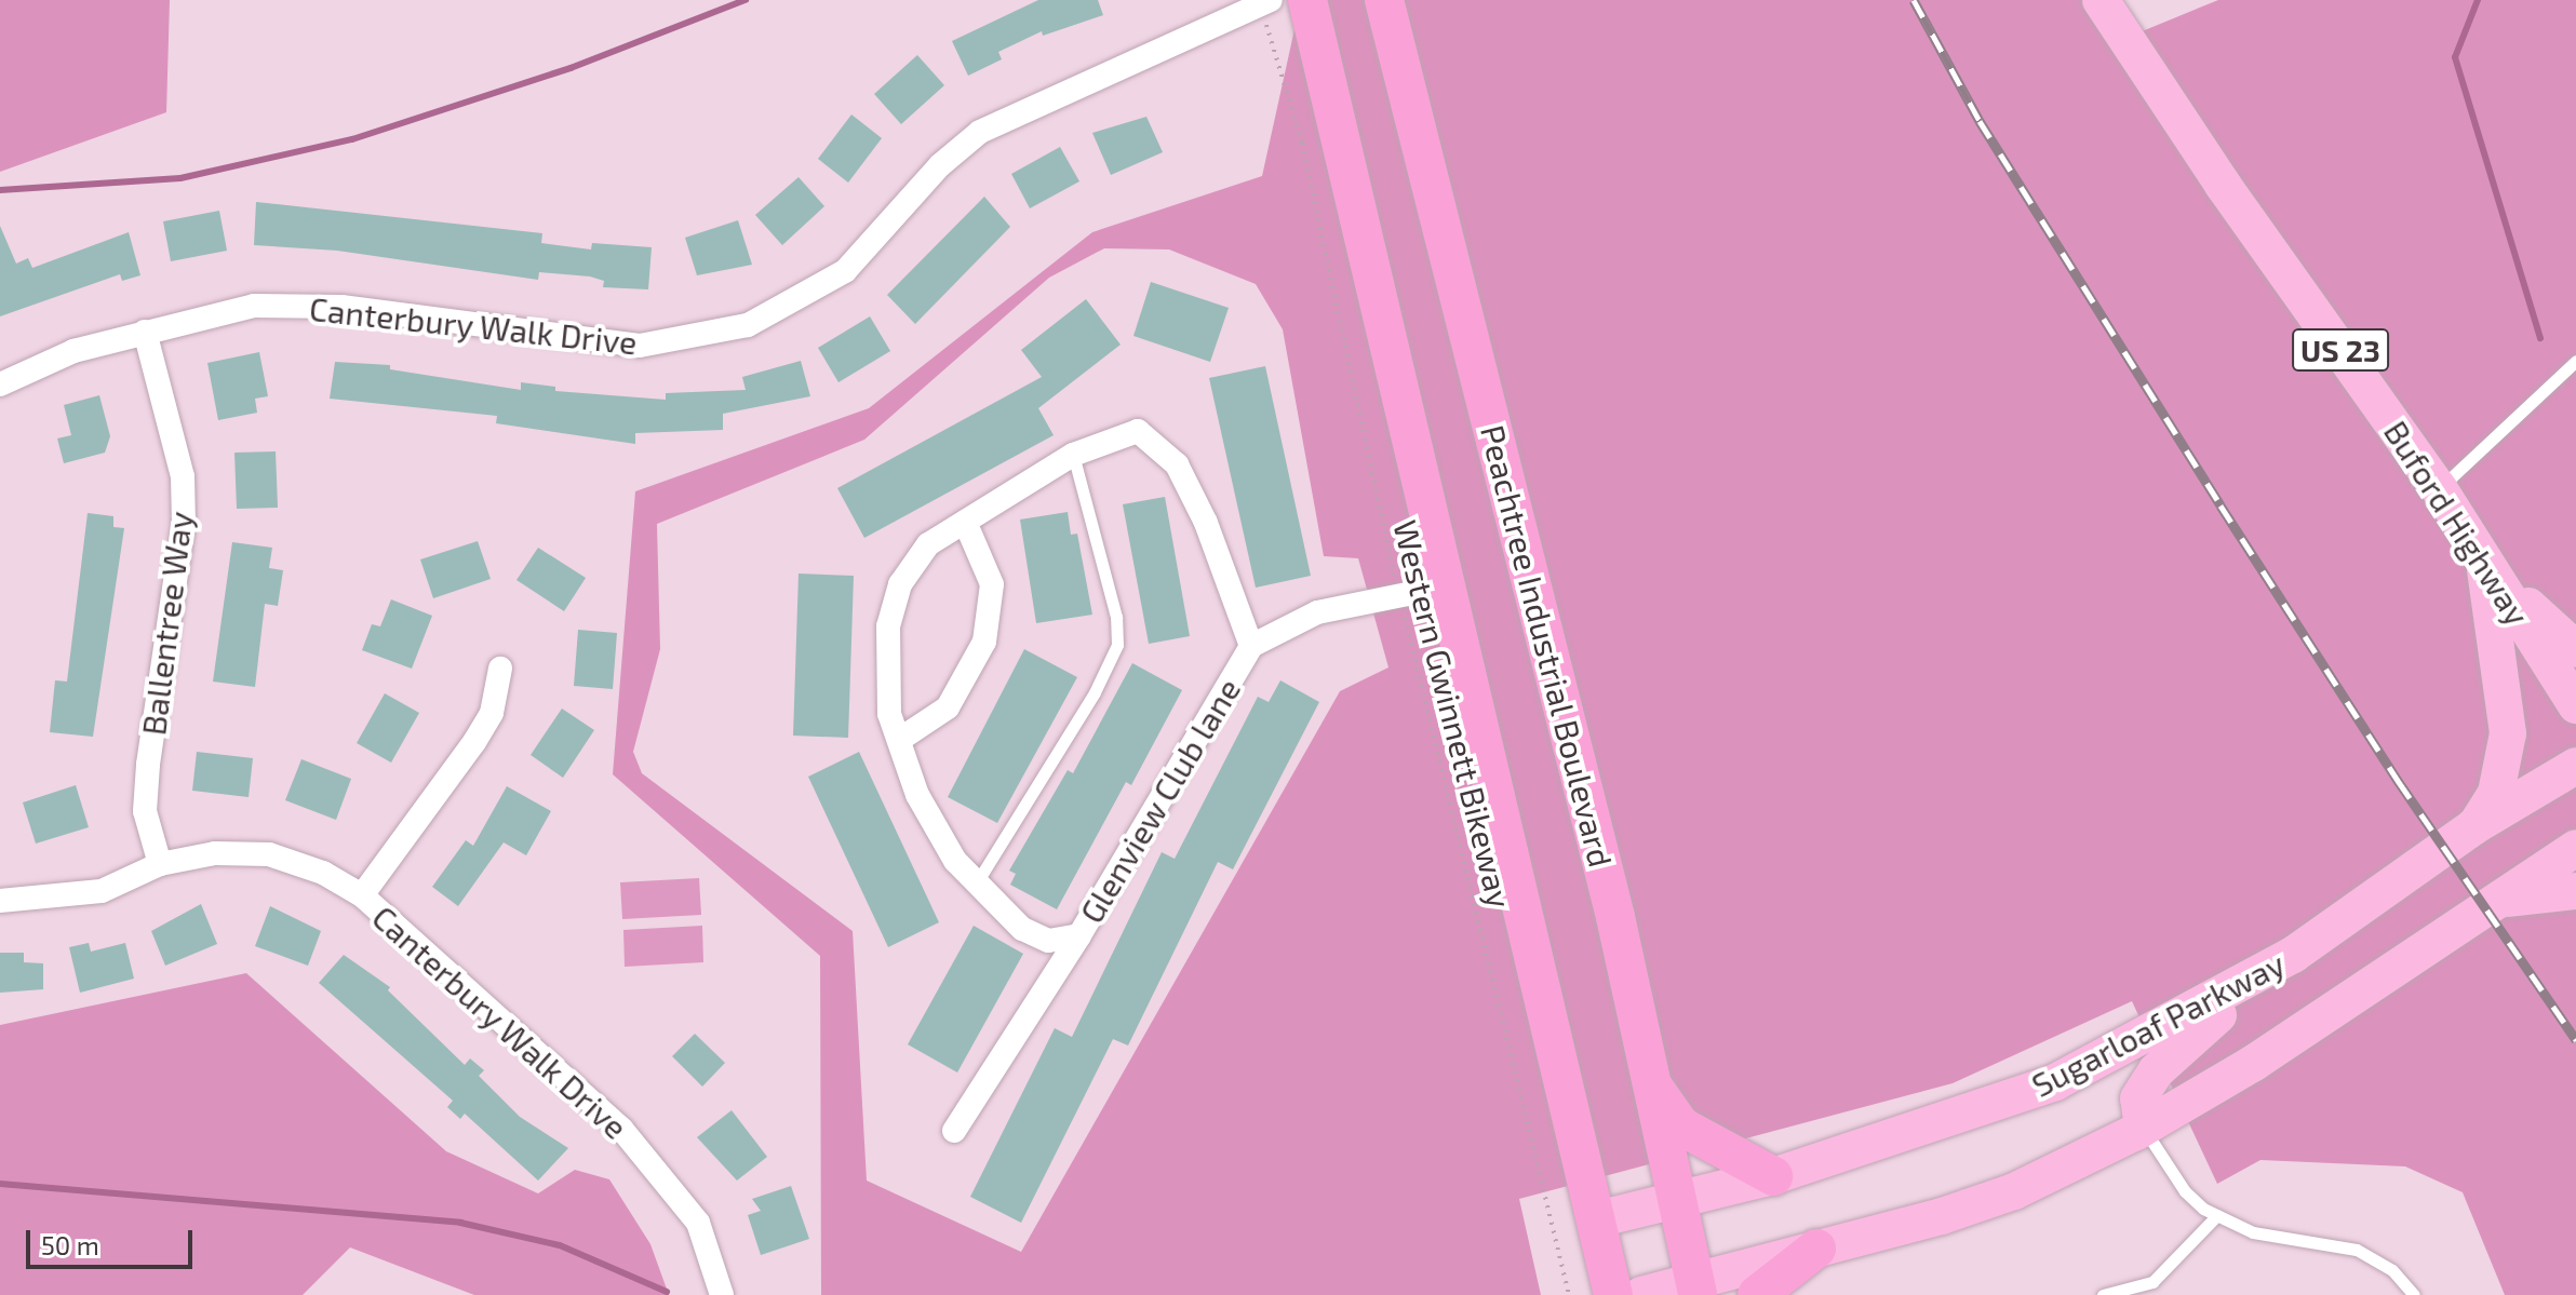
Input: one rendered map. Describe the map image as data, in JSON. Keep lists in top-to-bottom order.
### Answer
{
  "streets": {
    "highway": ["Peachtree Industrial Boulevard"],
    "main road": ["US 23", "Buford Highway", "Sugarloaf Parkway"],
    "street": ["Canterbury Walk Drive", "Ballentree Way", "Glenview Club lane"],
    "path": ["Western Gwinnett Bikeway"]
  },
  "crossings": [
    ["Canterbury Walk Drive", "Ballentree Way"],
    ["Canterbury Walk Drive", "Western Gwinnett Bikeway"],
    ["Peachtree Industrial Boulevard", "Sugarloaf Parkway"],
    ["Western Gwinnett Bikeway", "Glenview Club lane"]
  ],
  "scale_bar": "50 m"
}
